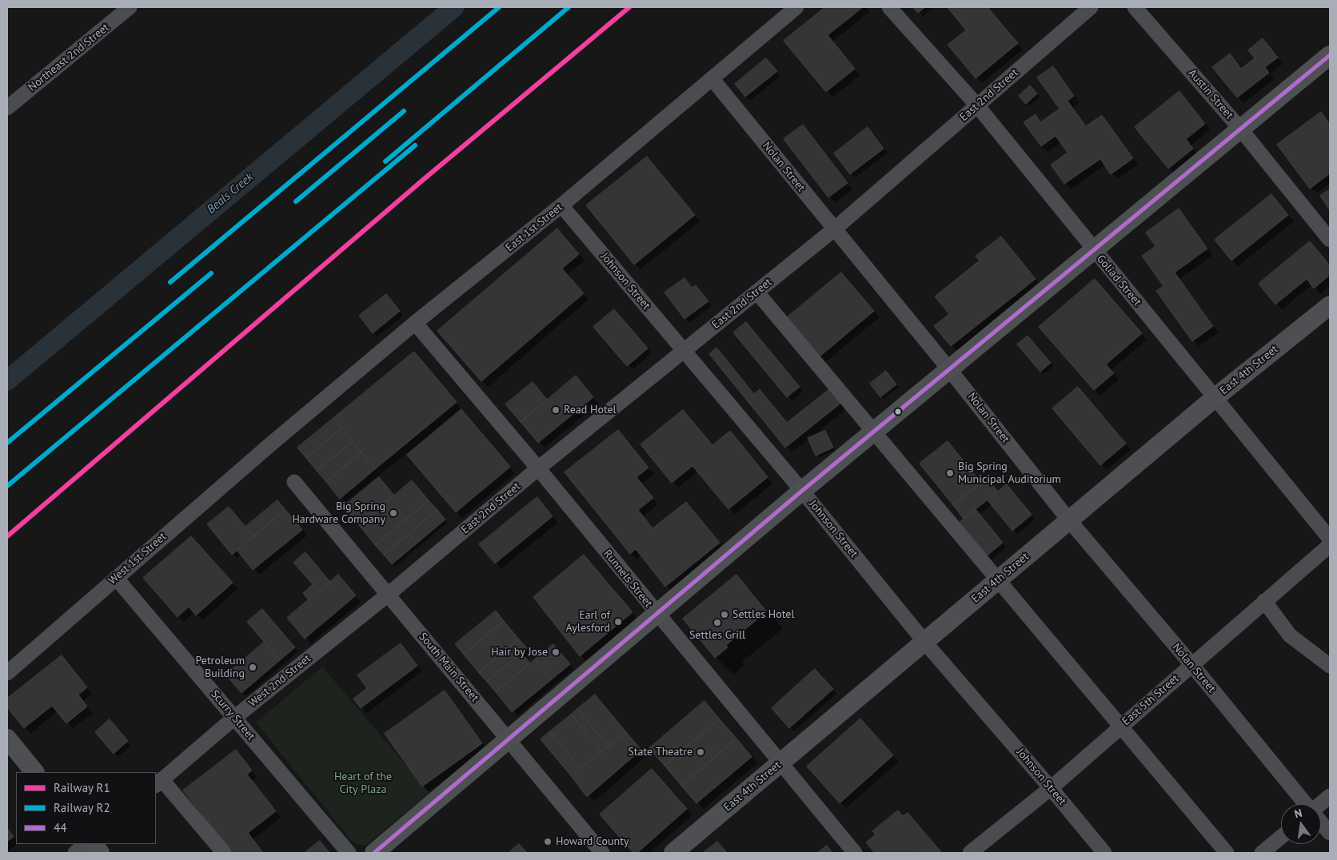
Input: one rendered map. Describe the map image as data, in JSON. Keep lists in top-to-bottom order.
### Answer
{
  "streets": {
    "main road": ["East 4th Street"],
    "street": [
      "Northeast 2nd Street",
      "Austin Street",
      "East 2nd Street",
      "Nolan Street",
      "East 1st Street",
      "Goliad Street",
      "Johnson Street",
      "West 1st Street",
      "Runnels Street",
      "South Main Street",
      "West 2nd Street",
      "East 5th Street",
      "Scurry Street"
    ]
  },
  "crossings": [
    ["East 2nd Street", "Nolan Street"],
    ["East 2nd Street", "Goliad Street"],
    ["East 2nd Street", "Johnson Street"],
    ["East 2nd Street", "Runnels Street"],
    ["East 2nd Street", "South Main Street"],
    ["East 2nd Street", "West 2nd Street"],
    ["Nolan Street", "East 1st Street"],
    ["Nolan Street", "East 4th Street"],
    ["Nolan Street", "East 5th Street"],
    ["East 1st Street", "Johnson Street"],
    ["East 1st Street", "West 1st Street"],
    ["East 1st Street", "Runnels Street"],
    ["Goliad Street", "East 4th Street"],
    ["Johnson Street", "East 4th Street"],
    ["Johnson Street", "East 5th Street"],
    ["East 4th Street", "Runnels Street"],
    ["West 1st Street", "Scurry Street"],
    ["South Main Street", "West 2nd Street"],
    ["West 2nd Street", "Scurry Street"]
  ],
  "water": ["Beals Creek"],
  "parks": ["Heart of the City Plaza"],
  "places": [
    "Read Hotel",
    "Big Spring Municipal Auditorium",
    "Big Spring Hardware Company",
    "Settles Hotel",
    "Earl of Aylesford",
    "Settles Grill",
    "Hair by Jose",
    "Petroleum Building",
    "State Theatre",
    "Howard County"
  ],
  "lines": ["rail line R1", "rail line R2", "transit line 44"],
  "legend": ["Railway R1", "Railway R2", "44"],
  "north": "top"
}
